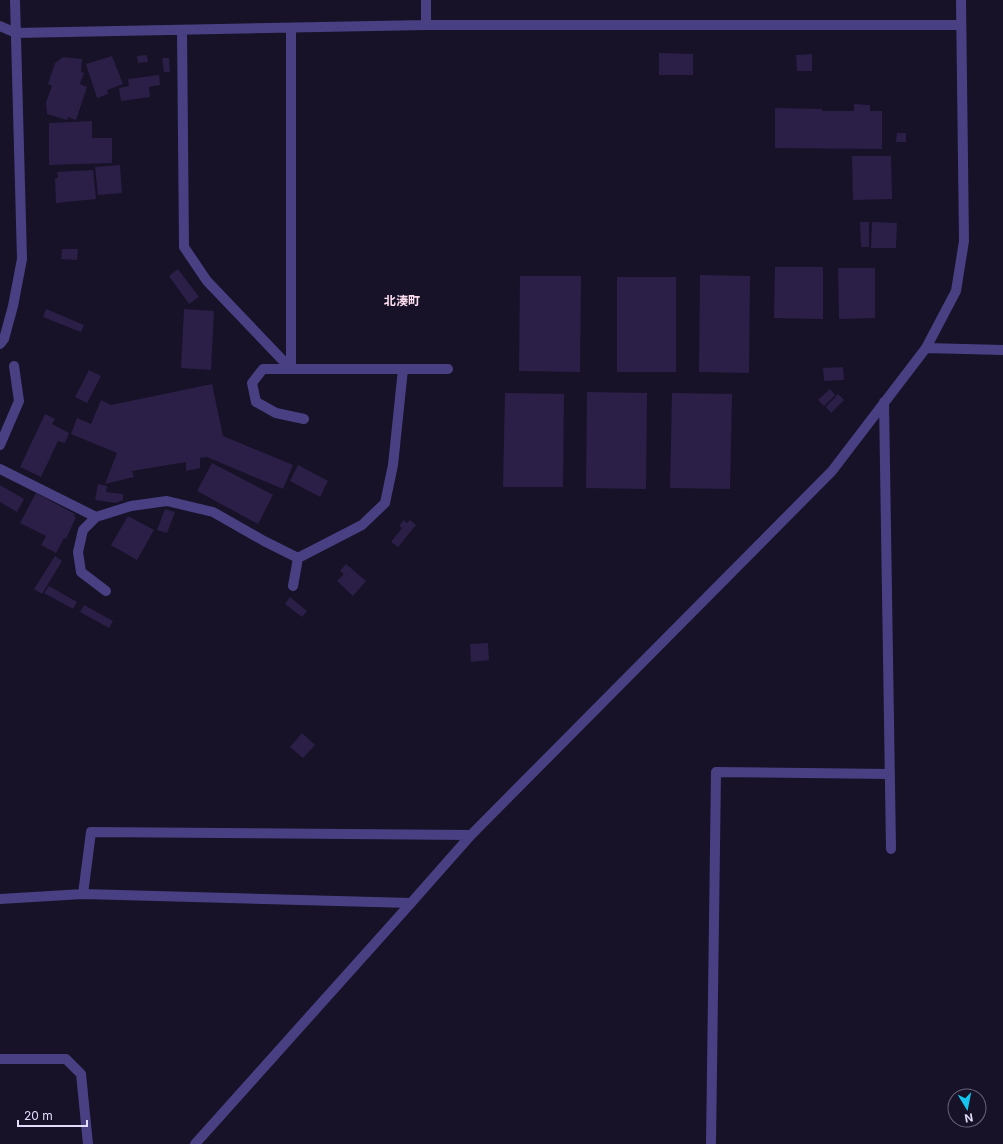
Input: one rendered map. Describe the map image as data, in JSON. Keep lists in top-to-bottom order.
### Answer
{
  "districts": ["北湊町"],
  "scale_bar": "20 m",
  "north": "bottom"
}
